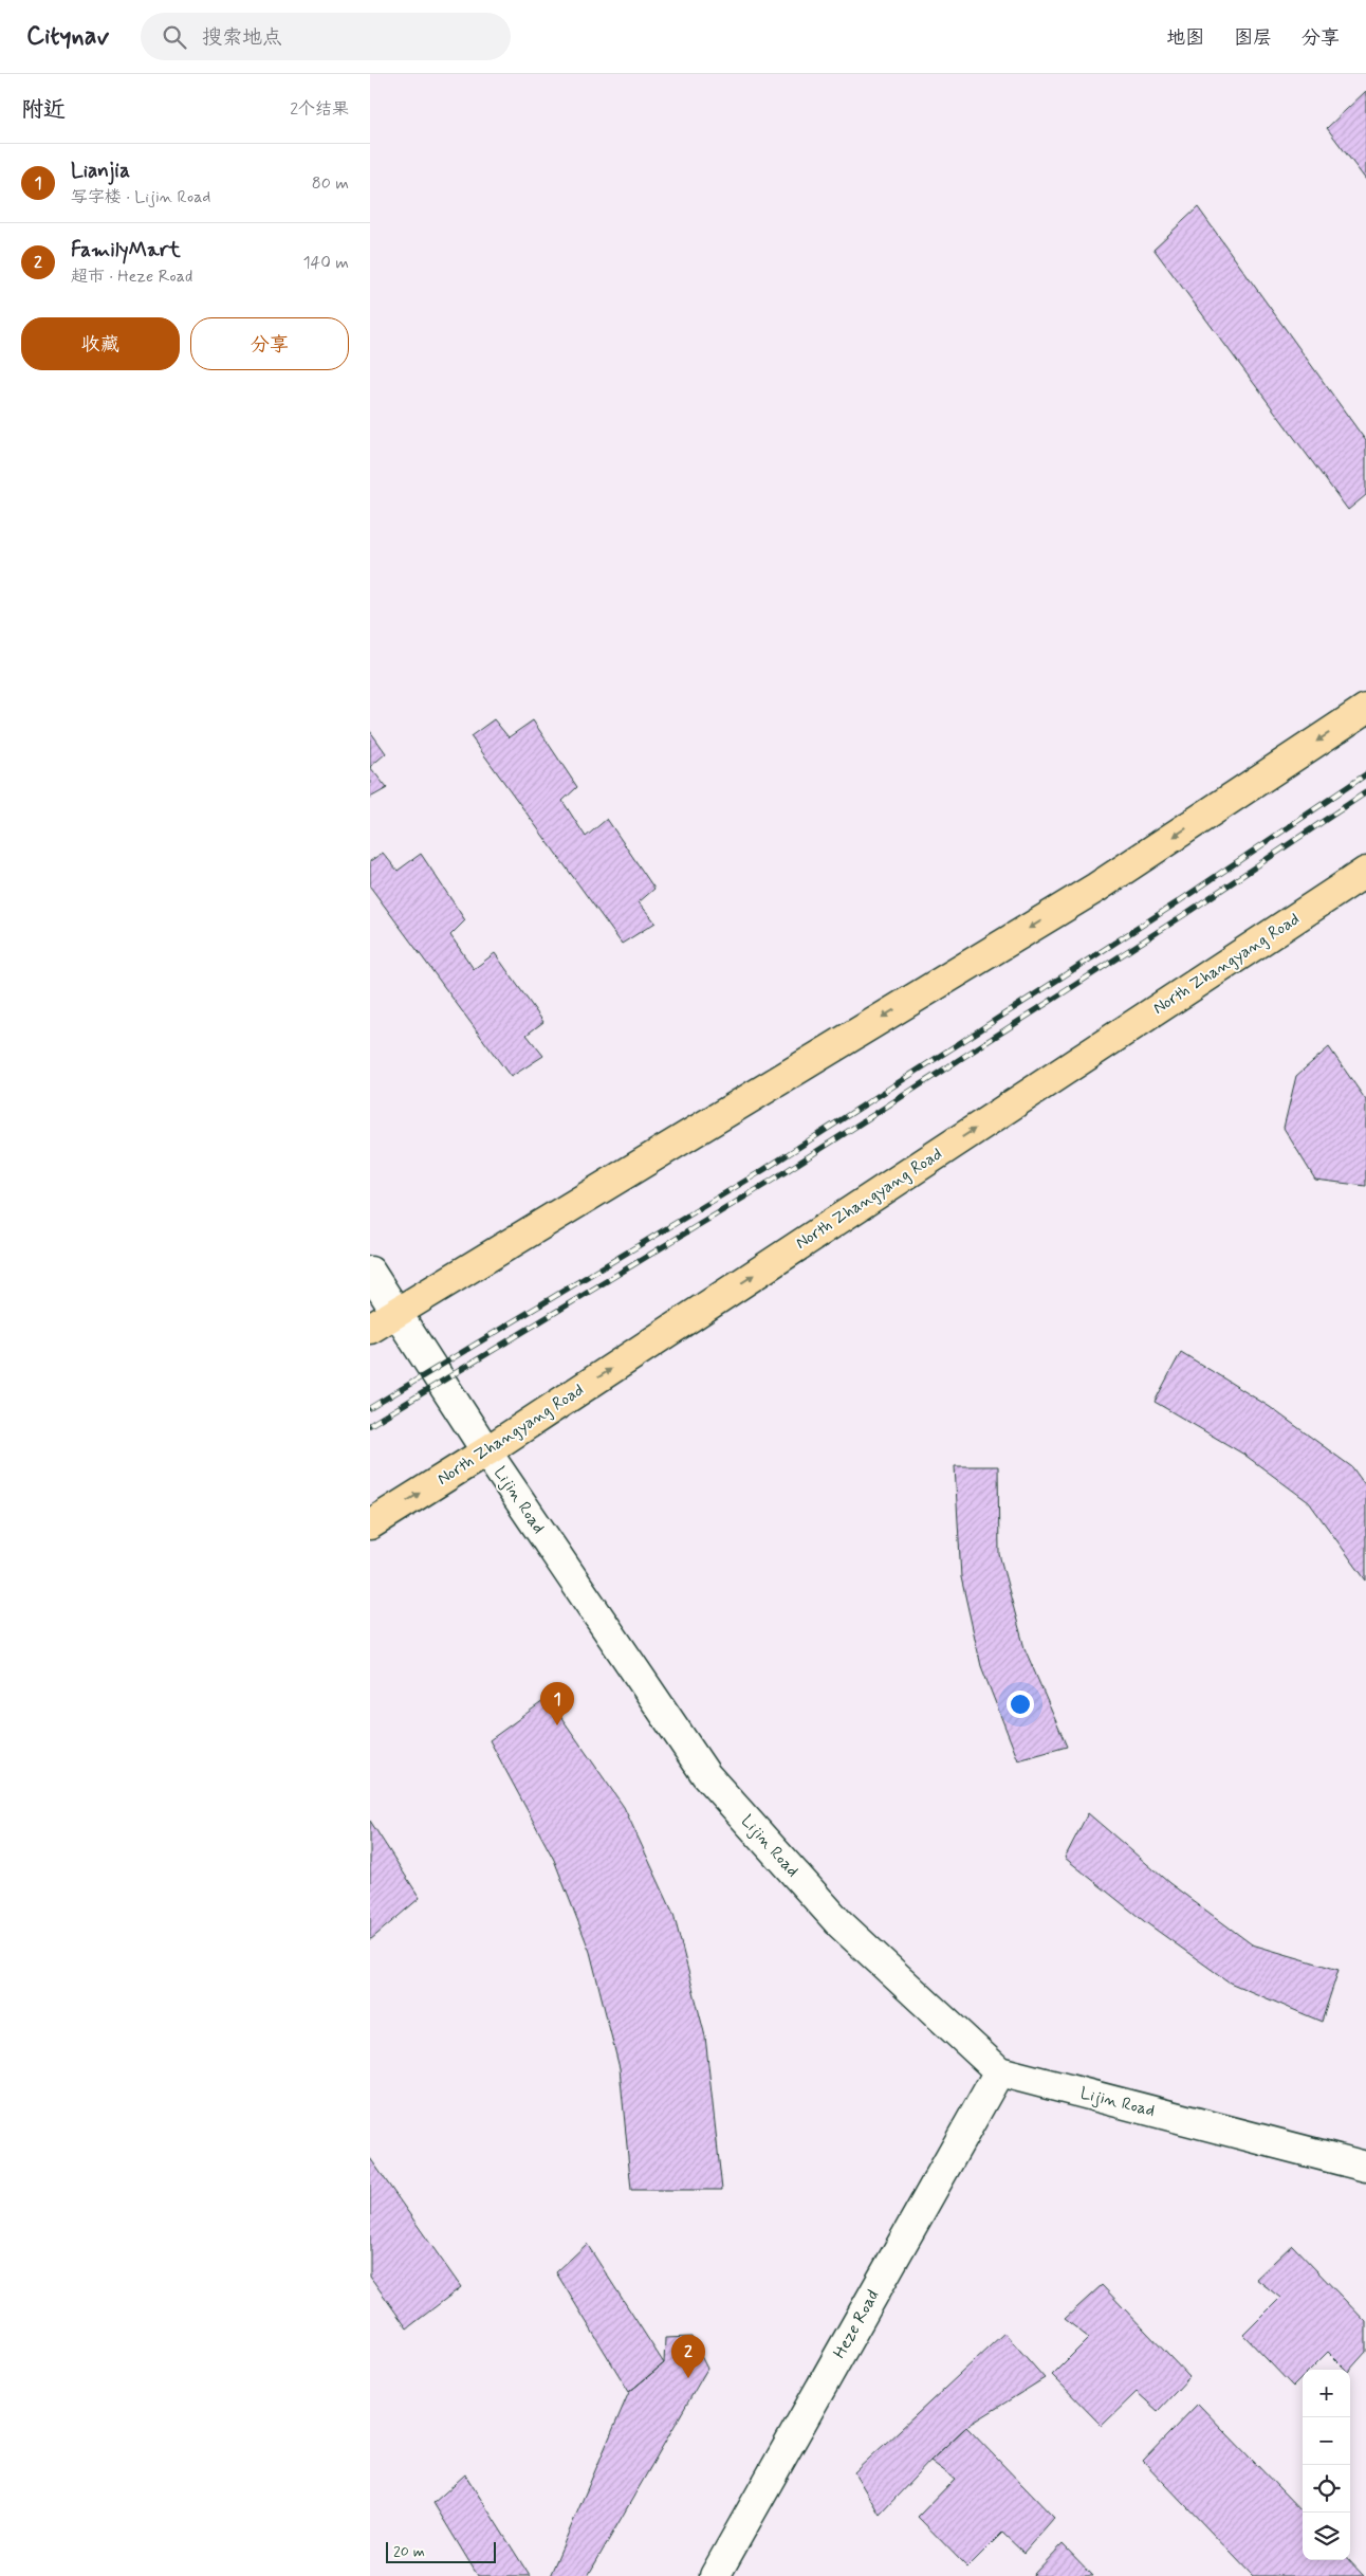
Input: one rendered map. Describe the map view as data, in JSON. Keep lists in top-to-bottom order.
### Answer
{
  "streets": {
    "main road": ["North Zhangyang Road"],
    "street": ["Lijin Road", "Heze Road"]
  },
  "crossings": [
    ["North Zhangyang Road", "Lijin Road"],
    ["Lijin Road", "Heze Road"]
  ],
  "scale_bar": "20 m",
  "page": {
    "header": "Citynav",
    "search": "搜索地点",
    "nav": ["地图", "图层", "分享"],
    "heading": ["附近", "2个结果"],
    "list": [
      {
        "mark": "1",
        "name": "Lianjia",
        "note": "写字楼 · Lijin Road",
        "value": "80 m"
      },
      {
        "mark": "2",
        "name": "FamilyMart",
        "note": "超市 · Heze Road",
        "value": "140 m"
      }
    ],
    "buttons": ["收藏", "分享"],
    "pins": ["1", "2"],
    "map_buttons": ["+", "−"],
    "scale": "20 m"
  }
}
